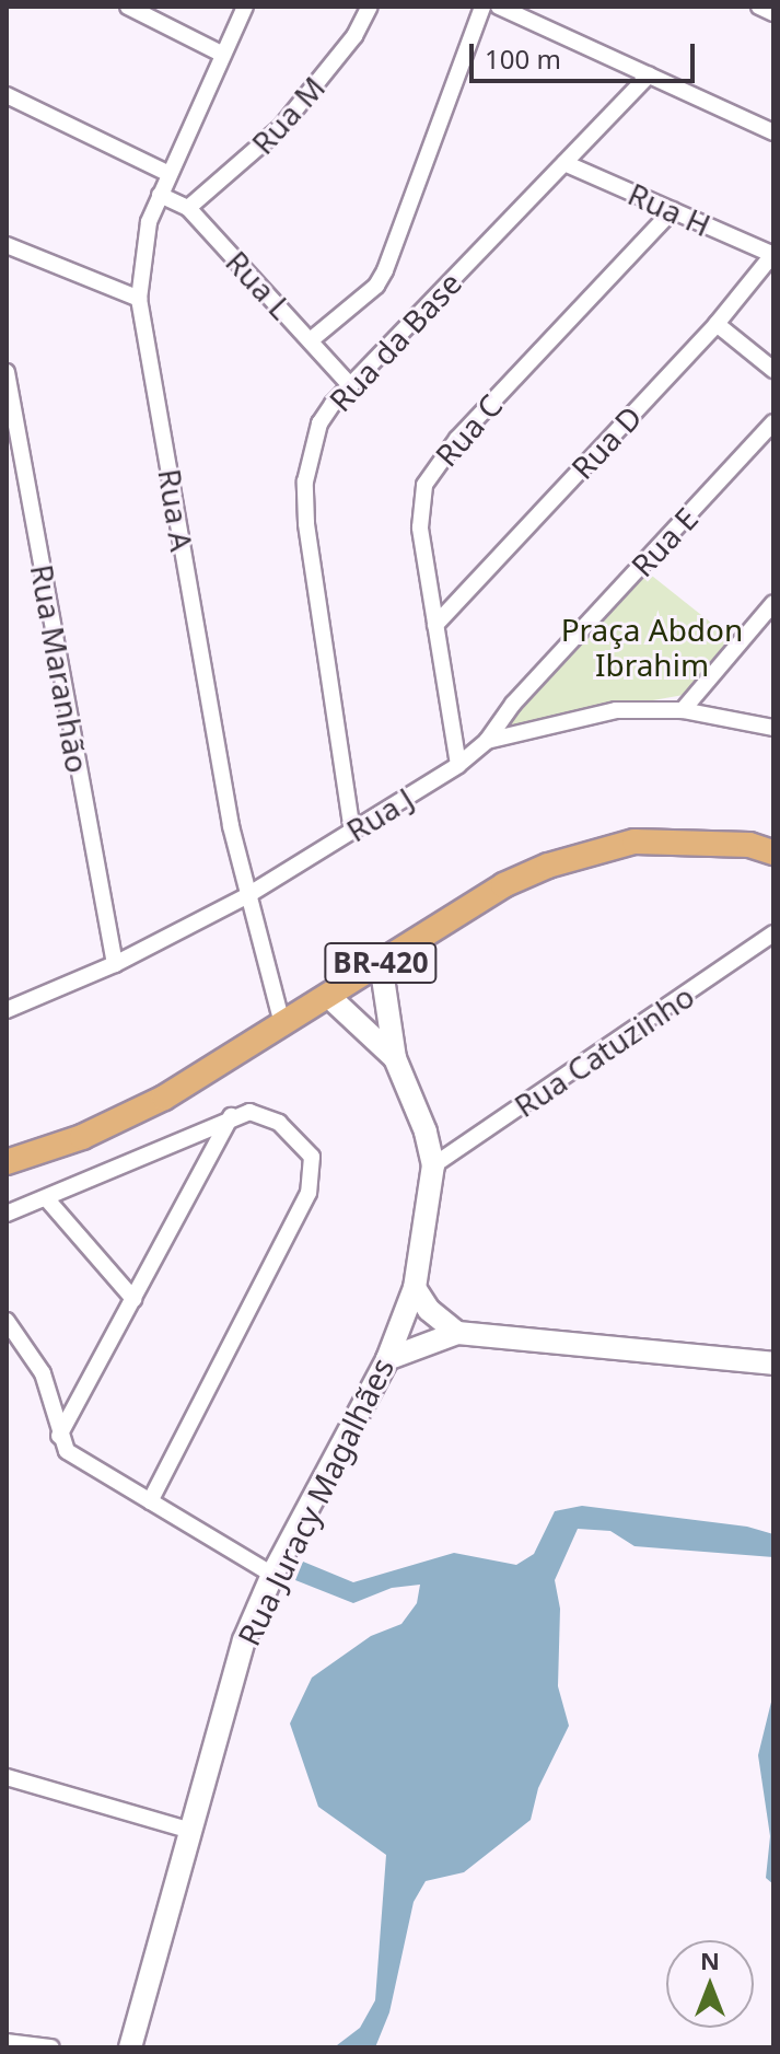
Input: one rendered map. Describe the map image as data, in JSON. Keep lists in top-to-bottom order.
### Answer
{
  "streets": {
    "main road": ["BR-420"],
    "street": [
      "Rua M",
      "Rua H",
      "Rua L",
      "Rua da Base",
      "Rua C",
      "Rua D",
      "Rua A",
      "Rua E",
      "Rua Maranhão",
      "Rua J",
      "Rua Catuzinho",
      "Rua Juracy Magalhães"
    ]
  },
  "crossings": [
    ["Rua M", "Rua L"],
    ["Rua H", "Rua da Base"],
    ["Rua H", "Rua C"],
    ["Rua H", "Rua D"],
    ["Rua L", "Rua da Base"],
    ["Rua L", "Rua A"],
    ["Rua da Base", "Rua J"],
    ["Rua C", "Rua D"],
    ["Rua C", "Rua J"],
    ["Rua A", "Rua J"],
    ["Rua A", "BR-420"],
    ["Rua E", "Rua J"],
    ["Rua Maranhão", "Rua J"],
    ["Rua Catuzinho", "Rua Juracy Magalhães"]
  ],
  "parks": ["Praça Abdon Ibrahim"],
  "scale_bar": "100 m",
  "north": "top"
}
